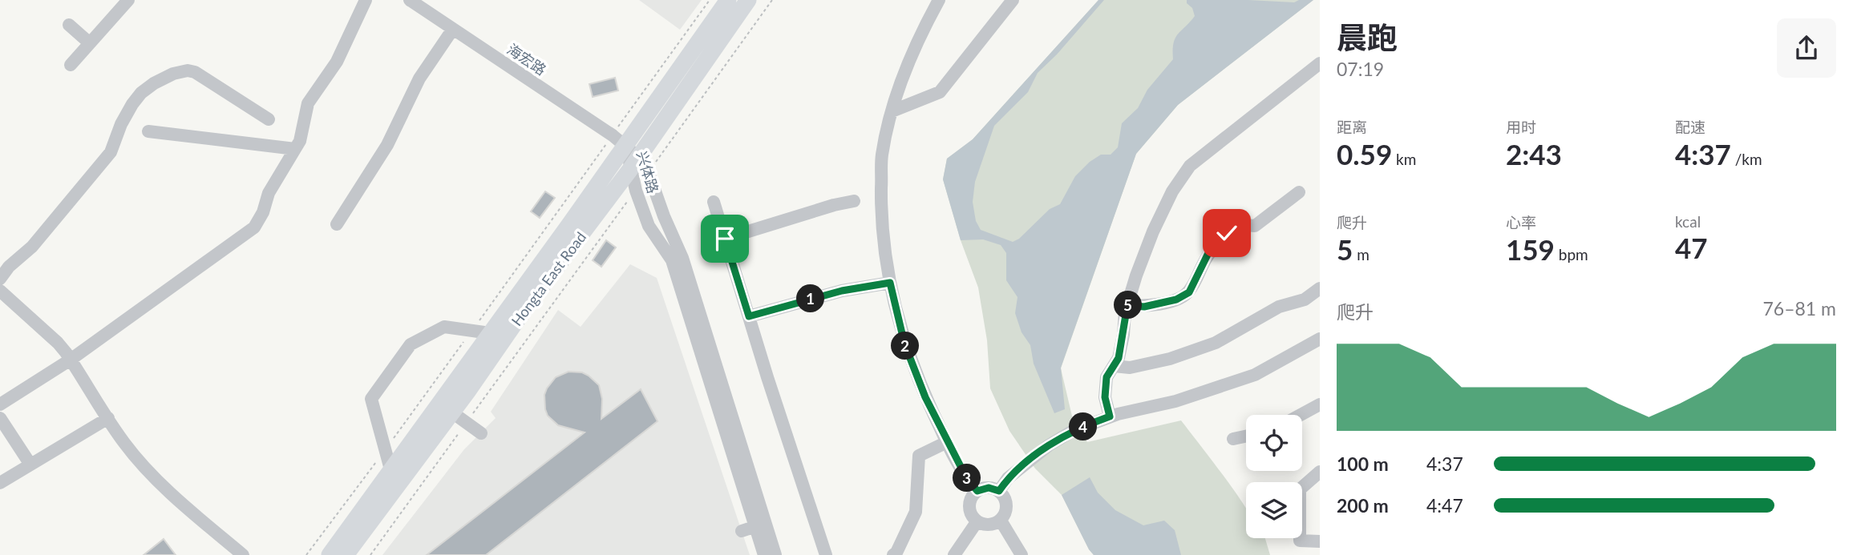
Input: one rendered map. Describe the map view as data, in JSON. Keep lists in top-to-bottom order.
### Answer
{
  "streets": {
    "main road": ["Hongta East Road"],
    "street": ["海宏路", "兴体路"]
  },
  "crossings": [
    ["海宏路", "兴体路"],
    ["海宏路", "Hongta East Road"],
    ["兴体路", "Hongta East Road"]
  ],
  "page": {
    "heading": ["晨跑", "07:19"],
    "stats": [
      ["距离", "0.59 km"],
      ["用时", "2:43"],
      ["配速", "4:37 /km"],
      ["爬升", "5 m"],
      ["心率", "159 bpm"],
      ["kcal", "47"]
    ],
    "pins": [
      "1",
      "5",
      "2",
      "4",
      "3"
    ],
    "chart": ["爬升", "76–81 m"],
    "list": [
      {
        "name": "100 m",
        "note": "4:37"
      },
      {
        "name": "200 m",
        "note": "4:47"
      }
    ]
  }
}
